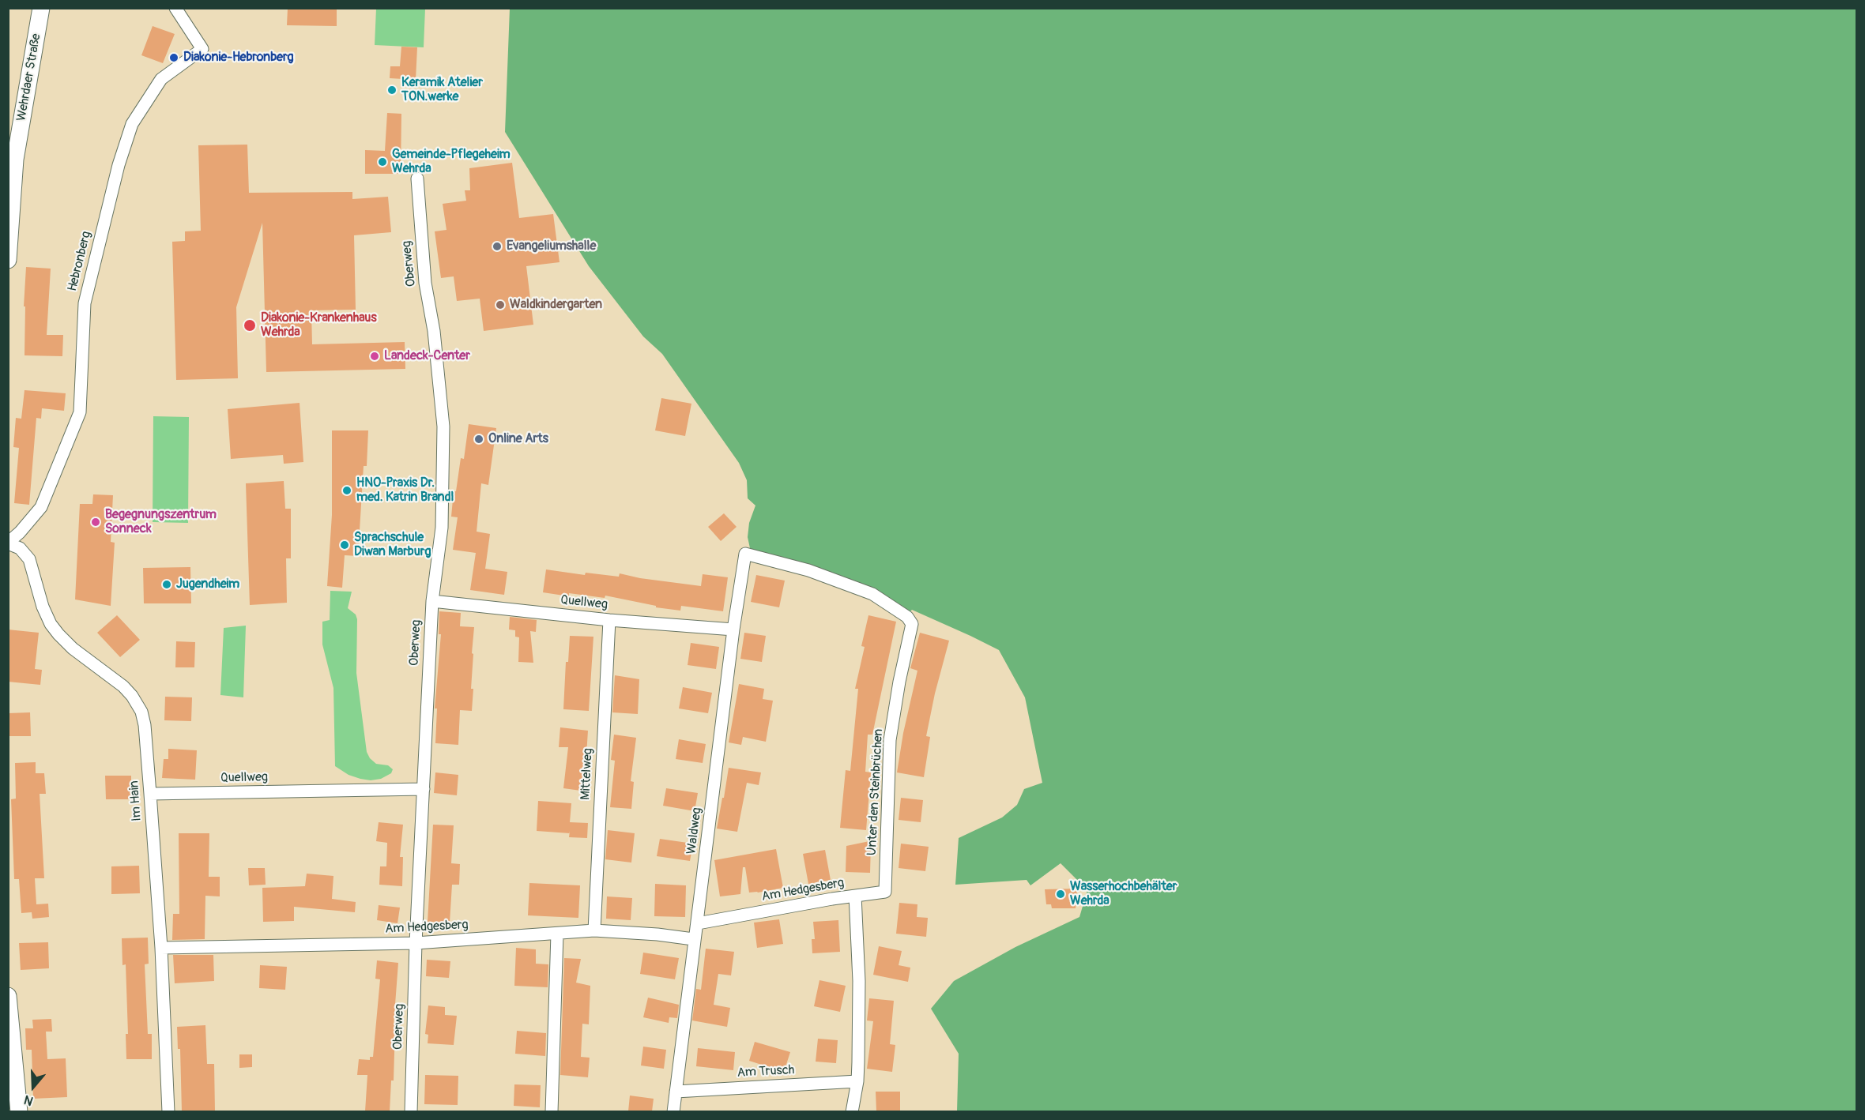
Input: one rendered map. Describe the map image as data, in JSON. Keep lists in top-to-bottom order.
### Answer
{
  "streets": {
    "main road": ["Wehrdaer Straße"],
    "street": [
      "Hebronberg",
      "Oberweg",
      "Quellweg",
      "Mittelweg",
      "Unter den Steinbrüchen",
      "Im Hain",
      "Waldweg",
      "Am Hedgesberg",
      "Am Trusch"
    ]
  },
  "crossings": [
    ["Hebronberg", "Im Hain"],
    ["Oberweg", "Quellweg"],
    ["Oberweg", "Am Hedgesberg"],
    ["Quellweg", "Mittelweg"],
    ["Quellweg", "Im Hain"],
    ["Quellweg", "Waldweg"],
    ["Mittelweg", "Am Hedgesberg"],
    ["Unter den Steinbrüchen", "Waldweg"],
    ["Unter den Steinbrüchen", "Am Hedgesberg"],
    ["Im Hain", "Am Hedgesberg"],
    ["Waldweg", "Am Hedgesberg"],
    ["Waldweg", "Am Trusch"]
  ],
  "places": [
    "Diakonie-Hebronberg",
    "Keramik Atelier TON.werke",
    "Gemeinde-Pflegeheim Wehrda",
    "Evangeliumshalle",
    "Waldkindergarten",
    "Diakonie-Krankenhaus Wehrda",
    "Landeck-Center",
    "Online Arts",
    "HNO-Praxis Dr. med. Katrin Brandl",
    "Begegnungszentrum Sonneck",
    "Sprachschule Diwan Marburg",
    "Jugendheim",
    "Wasserhochbehälter Wehrda"
  ],
  "north": "bottom"
}
